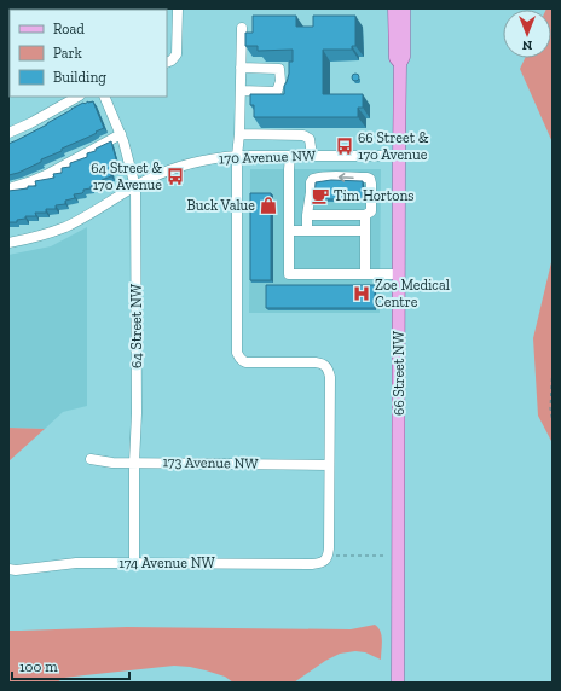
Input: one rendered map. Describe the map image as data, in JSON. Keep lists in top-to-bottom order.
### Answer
{
  "streets": {
    "main road": ["66 Street NW"],
    "street": [
      "170 Avenue NW",
      "64 Street NW",
      "173 Avenue NW",
      "174 Avenue NW"
    ]
  },
  "crossings": [
    ["170 Avenue NW", "64 Street NW"],
    ["170 Avenue NW", "66 Street NW"],
    ["64 Street NW", "173 Avenue NW"],
    ["64 Street NW", "174 Avenue NW"]
  ],
  "places": {
    "bus stop": ["66 Street & 170 Avenue", "64 Street & 170 Avenue"],
    "cafe": ["Tim Hortons"],
    "shop": ["Buck Value"],
    "hospital": ["Zoe Medical Centre"]
  },
  "legend": ["Road", "Park", "Building"],
  "scale_bar": "100 m",
  "north": "bottom"
}
